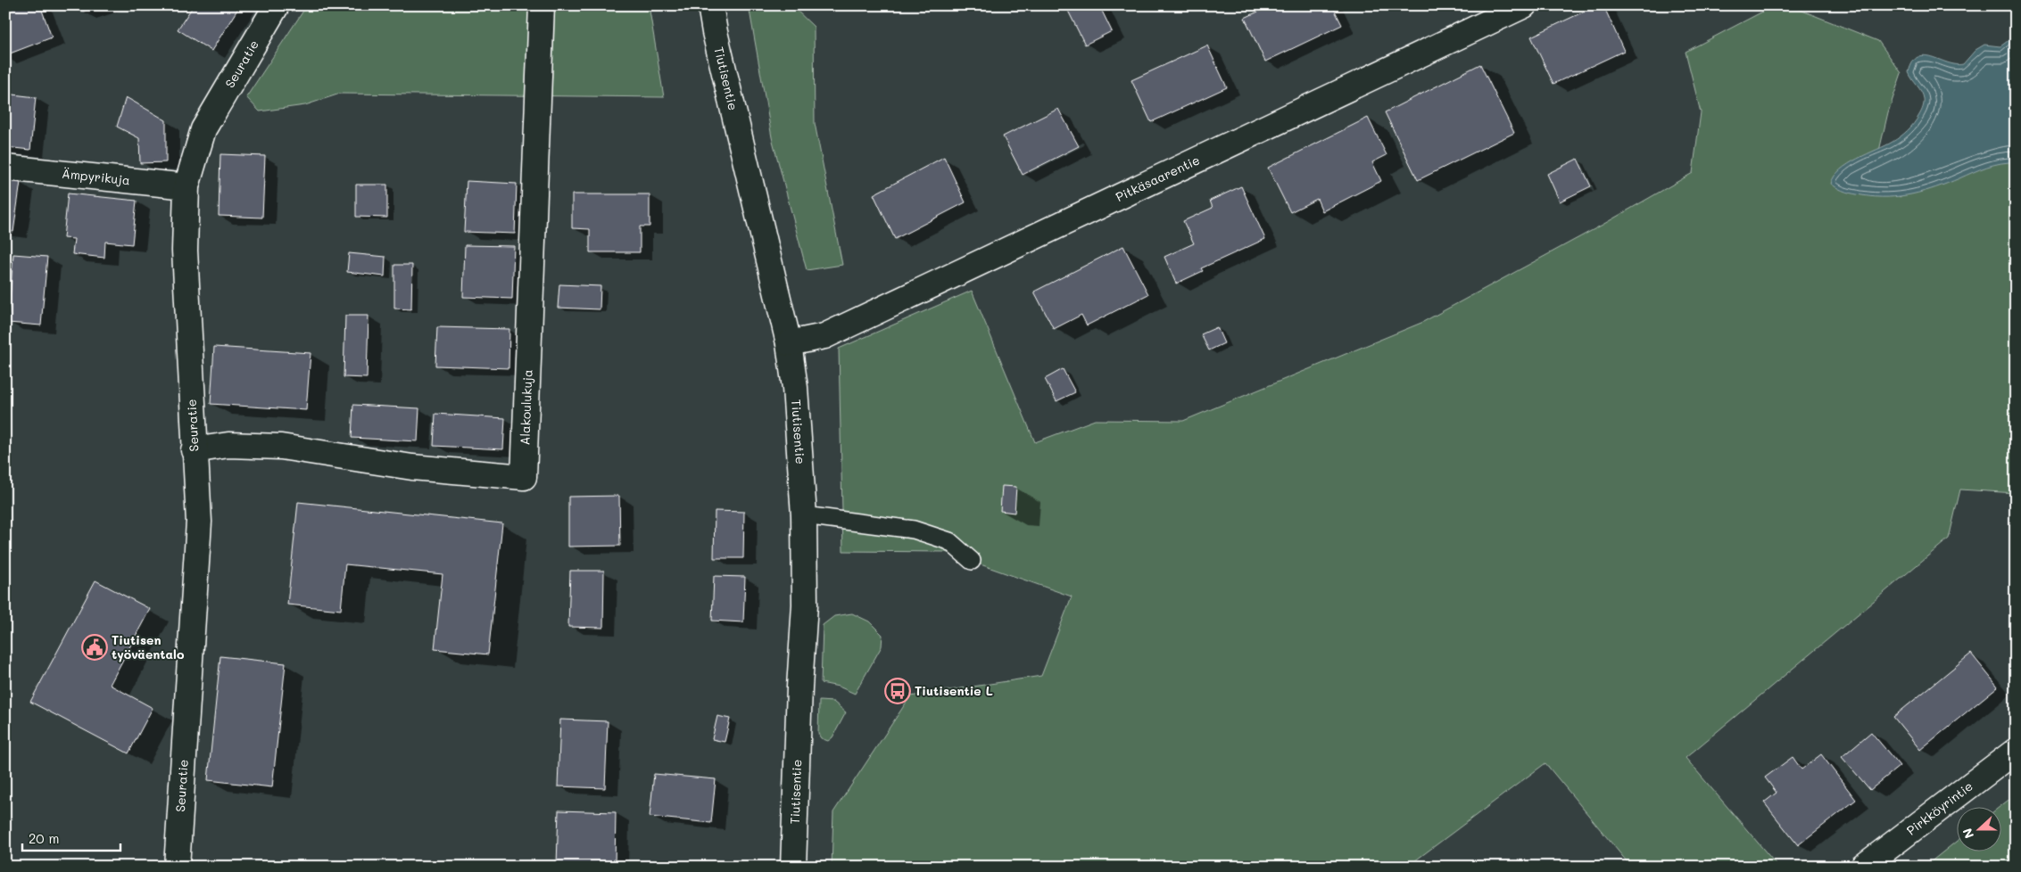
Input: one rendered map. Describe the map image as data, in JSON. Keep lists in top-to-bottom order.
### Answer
{
  "streets": {
    "street": [
      "Seuratie",
      "Tiutisentie",
      "Ämpyrikuja",
      "Pitkäsaarentie",
      "Alakoulukuja",
      "Pirkköyrintie"
    ]
  },
  "crossings": [
    ["Seuratie", "Ämpyrikuja"],
    ["Seuratie", "Alakoulukuja"],
    ["Tiutisentie", "Pitkäsaarentie"]
  ],
  "places": {
    "public building": ["Tiutisen työväentalo"],
    "bus stop": ["Tiutisentie L"]
  },
  "scale_bar": "20 m",
  "north": "left"
}
